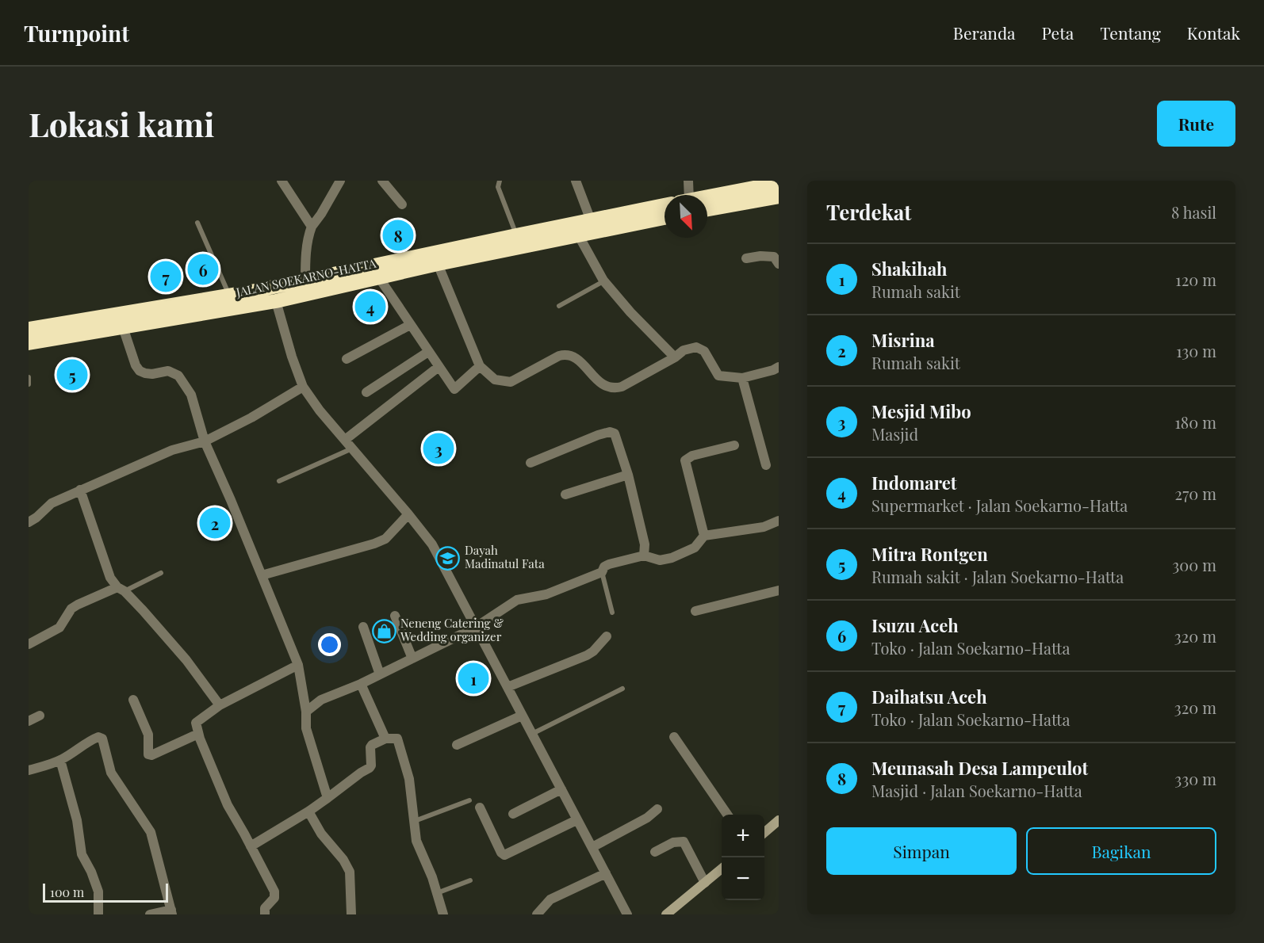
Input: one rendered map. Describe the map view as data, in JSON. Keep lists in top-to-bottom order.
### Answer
{
  "streets": {
    "highway": ["JALAN SOEKARNO-HATTA"]
  },
  "places": {
    "school or university": ["Dayah Madinatul Fata"],
    "shop": ["Neneng Catering & Wedding organizer"]
  },
  "scale_bar": "100 m",
  "north": "bottom right",
  "page": {
    "header": "Turnpoint",
    "nav": [
      "Beranda",
      "Peta",
      "Tentang",
      "Kontak"
    ],
    "buttons": [
      "Rute",
      ["Simpan", "Bagikan"]
    ],
    "title": "Lokasi kami",
    "heading": ["Terdekat", "8 hasil"],
    "pins": [
      "8",
      "6",
      "7",
      "4",
      "5",
      "3",
      "2",
      "1"
    ],
    "list": [
      {
        "mark": "1",
        "name": "Shakihah",
        "note": "Rumah sakit",
        "value": "120 m"
      },
      {
        "mark": "2",
        "name": "Misrina",
        "note": "Rumah sakit",
        "value": "130 m"
      },
      {
        "mark": "3",
        "name": "Mesjid Mibo",
        "note": "Masjid",
        "value": "180 m"
      },
      {
        "mark": "4",
        "name": "Indomaret",
        "note": "Supermarket · Jalan Soekarno-Hatta",
        "value": "270 m"
      },
      {
        "mark": "5",
        "name": "Mitra Rontgen",
        "note": "Rumah sakit · Jalan Soekarno-Hatta",
        "value": "300 m"
      },
      {
        "mark": "6",
        "name": "Isuzu Aceh",
        "note": "Toko · Jalan Soekarno-Hatta",
        "value": "320 m"
      },
      {
        "mark": "7",
        "name": "Daihatsu Aceh",
        "note": "Toko · Jalan Soekarno-Hatta",
        "value": "320 m"
      },
      {
        "mark": "8",
        "name": "Meunasah Desa Lampeulot",
        "note": "Masjid · Jalan Soekarno-Hatta",
        "value": "330 m"
      }
    ],
    "map_buttons": ["+", "−"],
    "scale": "100 m"
  }
}
